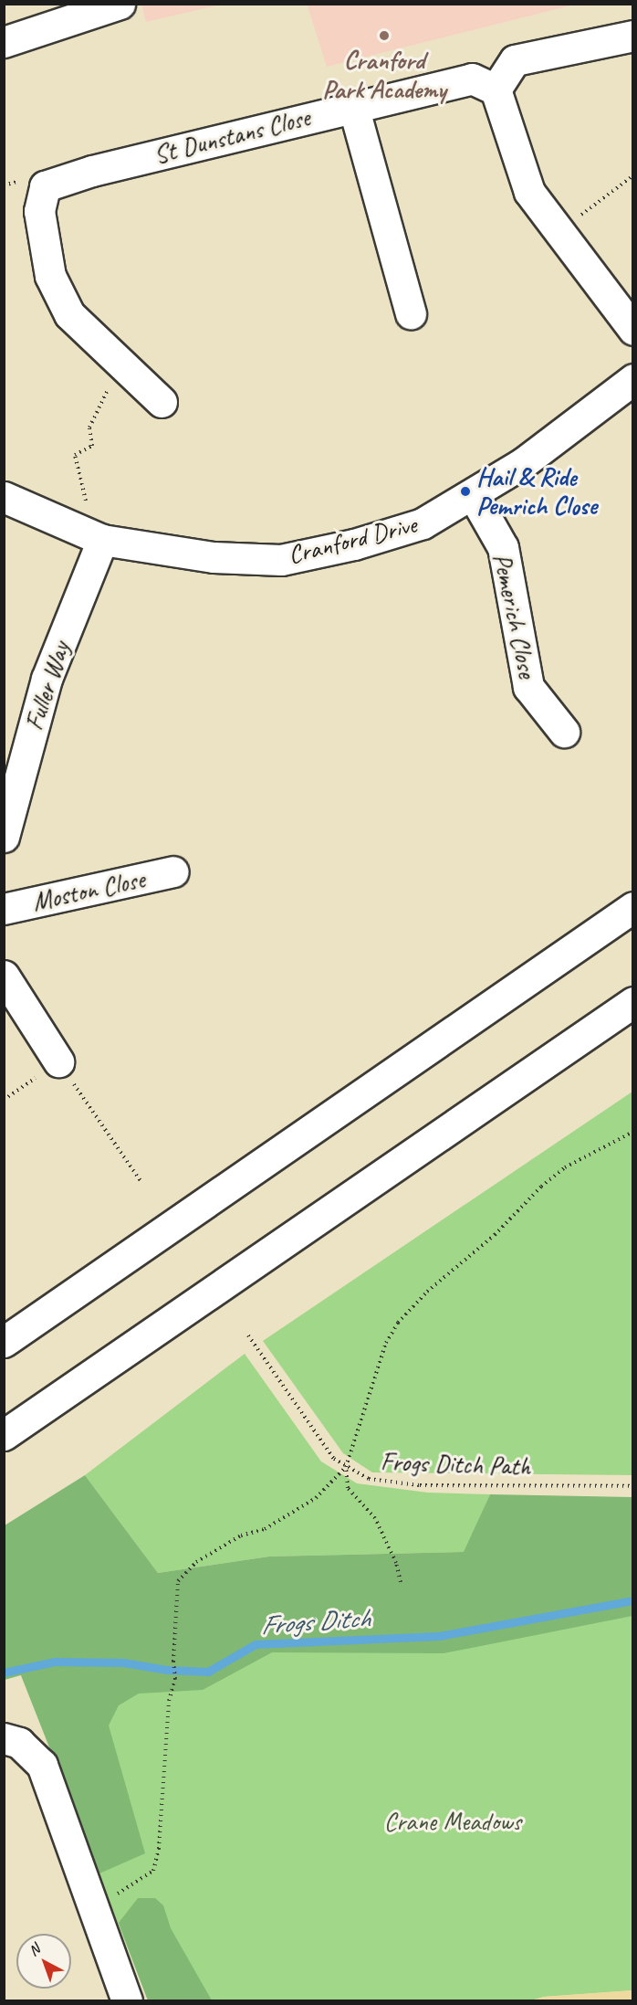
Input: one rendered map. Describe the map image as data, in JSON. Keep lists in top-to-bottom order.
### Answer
{
  "streets": {
    "main road": [
      "St Dunstans Close",
      "Cranford Drive",
      "Pemerich Close",
      "Fuller Way",
      "Moston Close"
    ],
    "path": ["Frogs Ditch Path"]
  },
  "crossings": [
    ["Cranford Drive", "Pemerich Close"],
    ["Cranford Drive", "Fuller Way"]
  ],
  "water": ["Frogs Ditch"],
  "parks": ["Crane Meadows"],
  "places": ["Cranford Park Academy", "Hail & Ride Pemrich Close"],
  "north": "top left"
}
